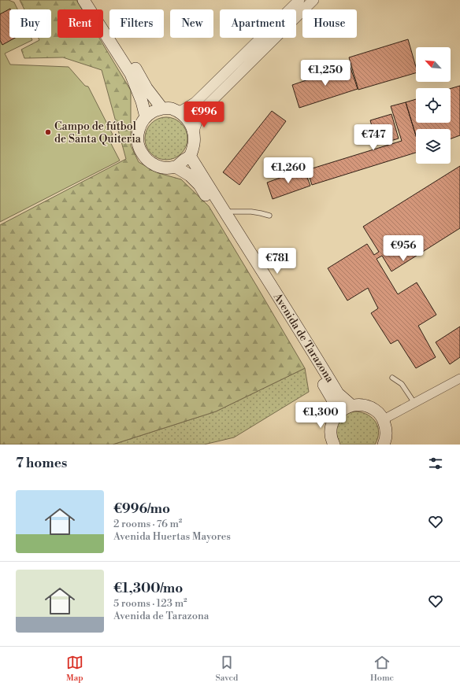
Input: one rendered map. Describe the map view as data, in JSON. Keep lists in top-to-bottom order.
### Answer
{
  "streets": {
    "main road": ["Avenida de Tarazona"]
  },
  "places": ["Campo de fútbol de Santa Quiteria"],
  "north": "top left",
  "page": {
    "chip": [
      "Buy",
      "Rent",
      "Filters",
      "New",
      "Apartment",
      "House"
    ],
    "price": [
      "€1,250",
      "€996",
      "€747",
      "€1,260",
      "€956",
      "€781",
      "€1,300"
    ],
    "heading": "7 homes",
    "list": [
      {
        "name": "€996/mo",
        "note": "2 rooms · 76 m² · Avenida Huertas Mayores"
      },
      {
        "name": "€1,300/mo",
        "note": "5 rooms · 123 m² · Avenida de Tarazona"
      }
    ],
    "tabs": ["Map", "Saved", "Home"]
  }
}
